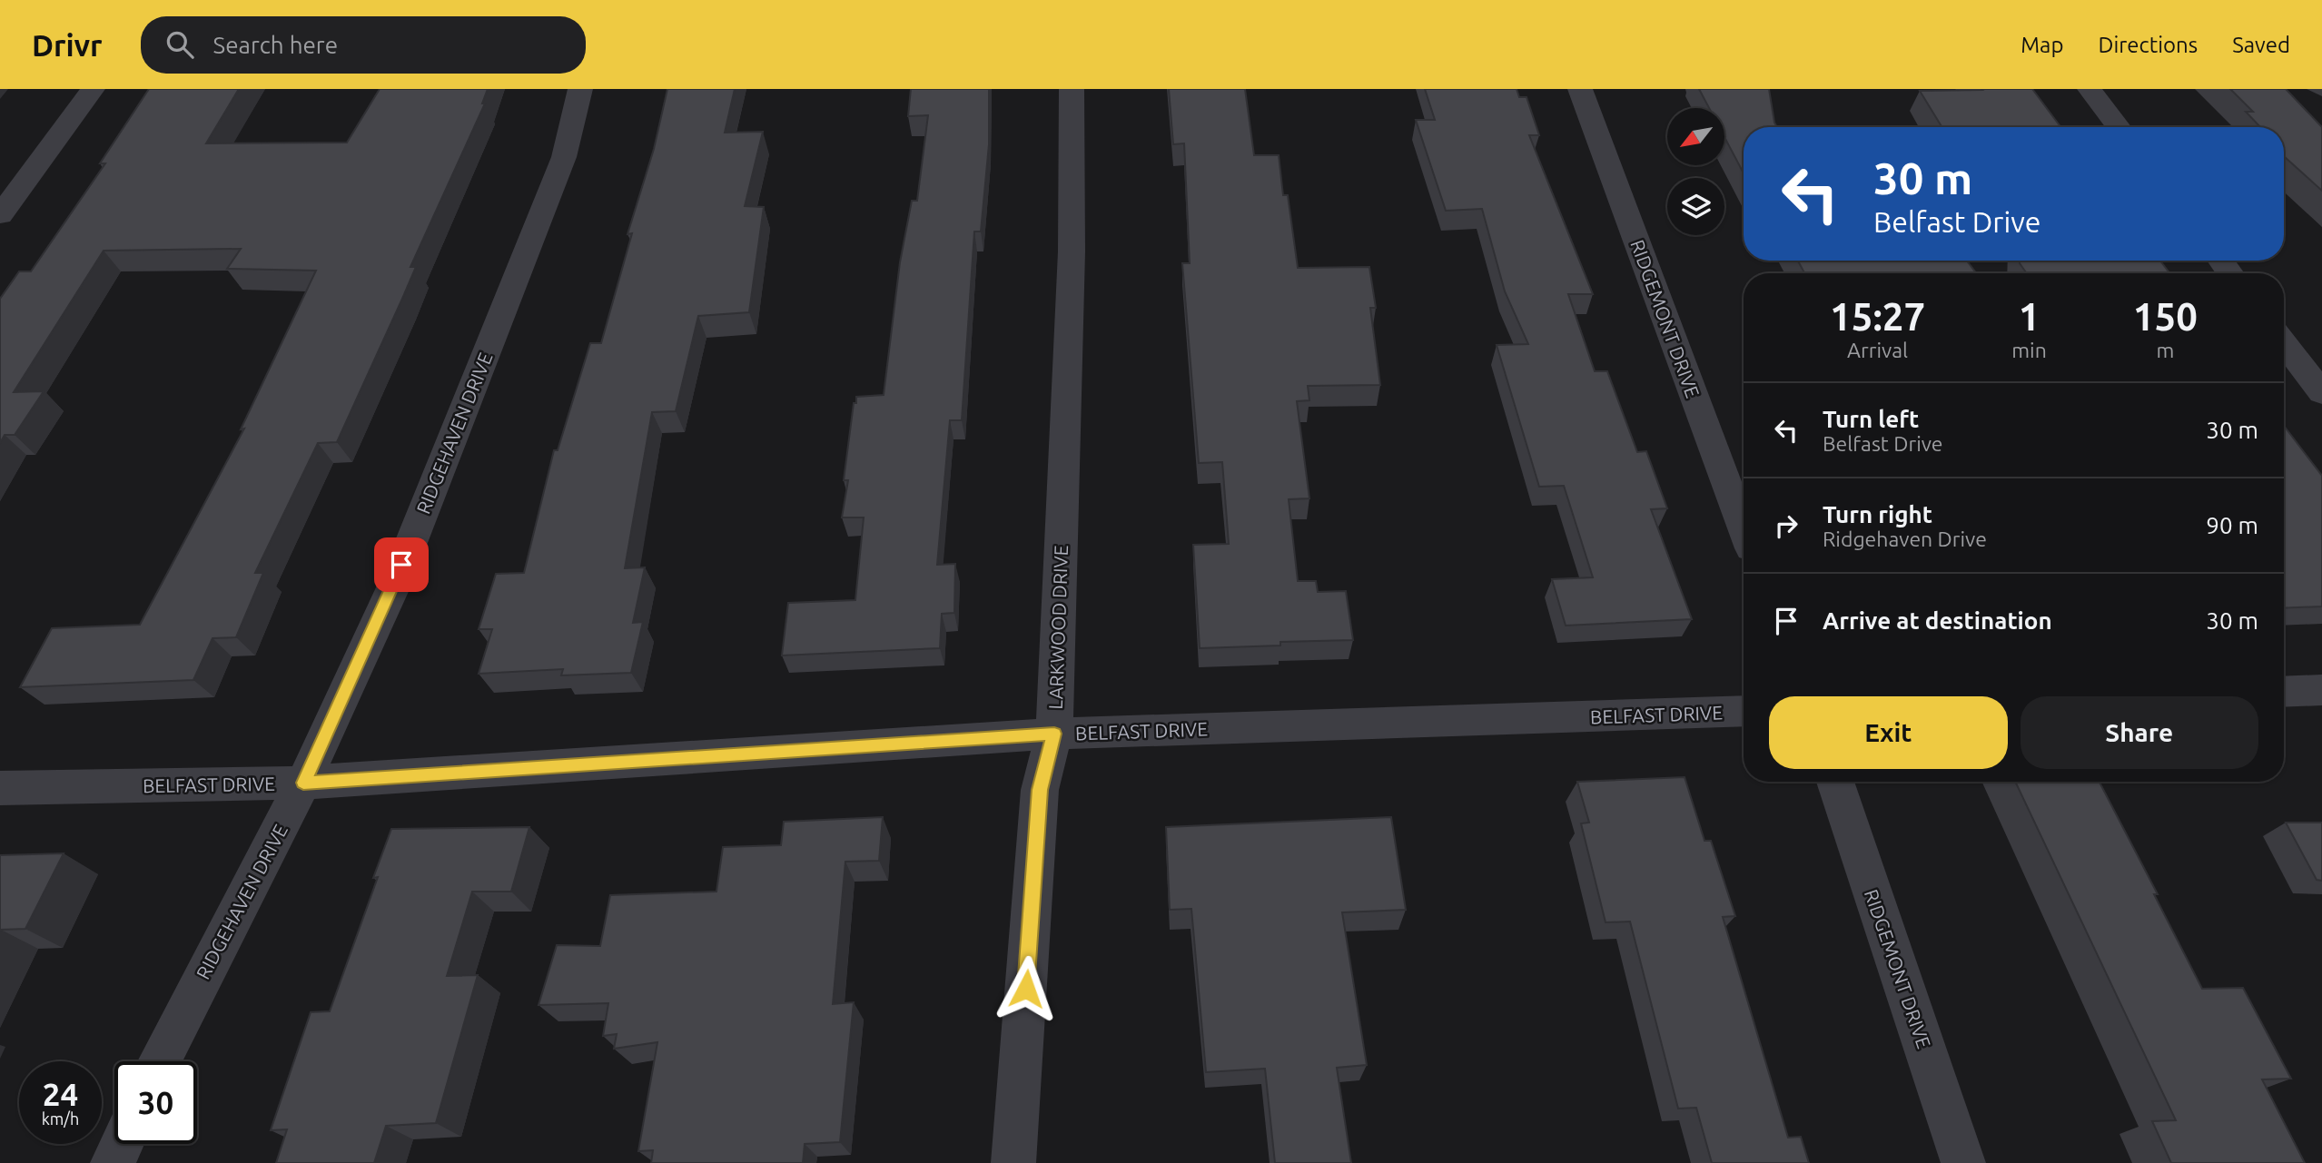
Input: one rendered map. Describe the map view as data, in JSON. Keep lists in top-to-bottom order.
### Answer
{
  "streets": {
    "street": [
      "RIDGEMONT DRIVE",
      "RIDGEHAVEN DRIVE",
      "LARKWOOD DRIVE",
      "BELFAST DRIVE"
    ]
  },
  "crossings": [
    ["RIDGEHAVEN DRIVE", "BELFAST DRIVE"],
    ["LARKWOOD DRIVE", "BELFAST DRIVE"]
  ],
  "north": "bottom left",
  "page": {
    "header": "Drivr",
    "search": "Search here",
    "nav": ["Map", "Directions", "Saved"],
    "turn": ["30 m", "Belfast Drive"],
    "eta": [
      "15:27",
      "Arrival",
      "1",
      "min",
      "150",
      "m"
    ],
    "list": [
      {
        "name": "Turn left",
        "note": "Belfast Drive",
        "value": "30 m"
      },
      {
        "name": "Turn right",
        "note": "Ridgehaven Drive",
        "value": "90 m"
      },
      {
        "name": "Arrive at destination",
        "value": "30 m"
      }
    ],
    "buttons": ["Exit", "Share"],
    "speed": "24 km/h",
    "limit": "30"
  }
}
